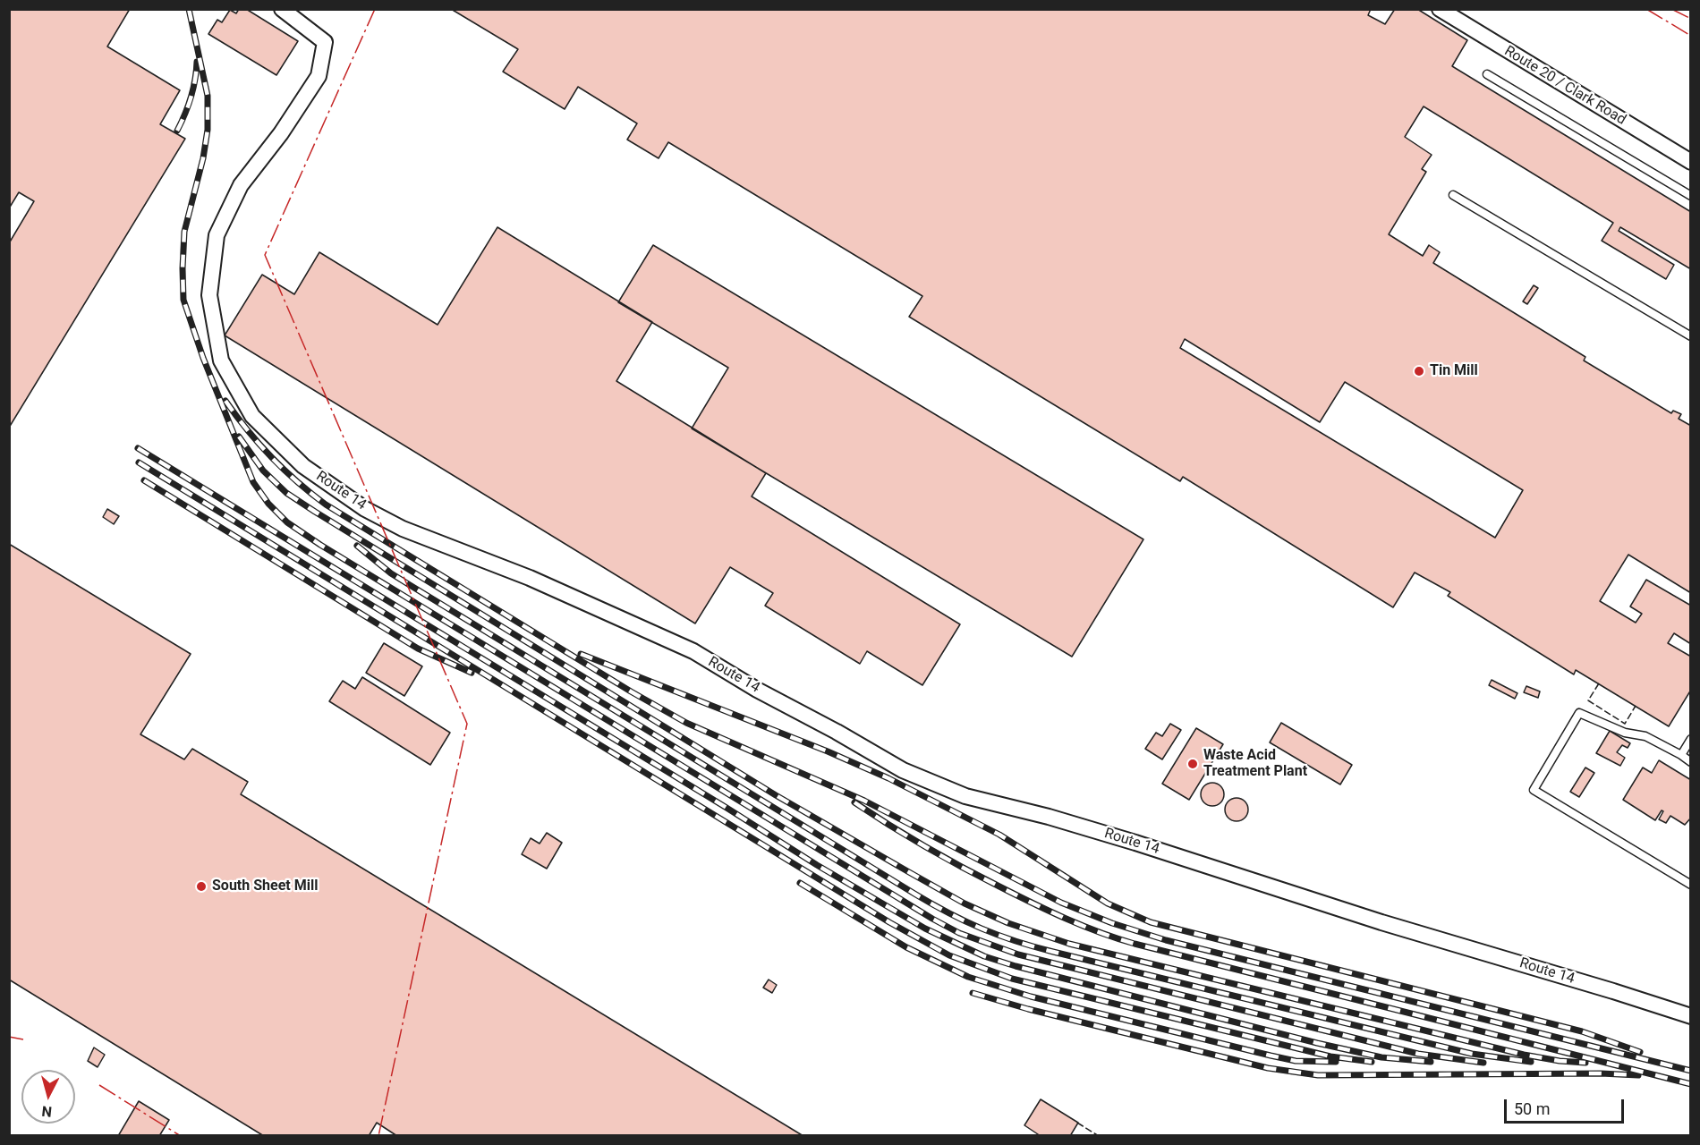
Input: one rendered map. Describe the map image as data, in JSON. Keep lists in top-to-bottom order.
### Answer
{
  "streets": {
    "street": ["Route 20 / Clark Road", "Route 14"]
  },
  "places": ["Tin Mill", "Waste Acid Treatment Plant", "South Sheet Mill"],
  "scale_bar": "50 m",
  "north": "bottom"
}
